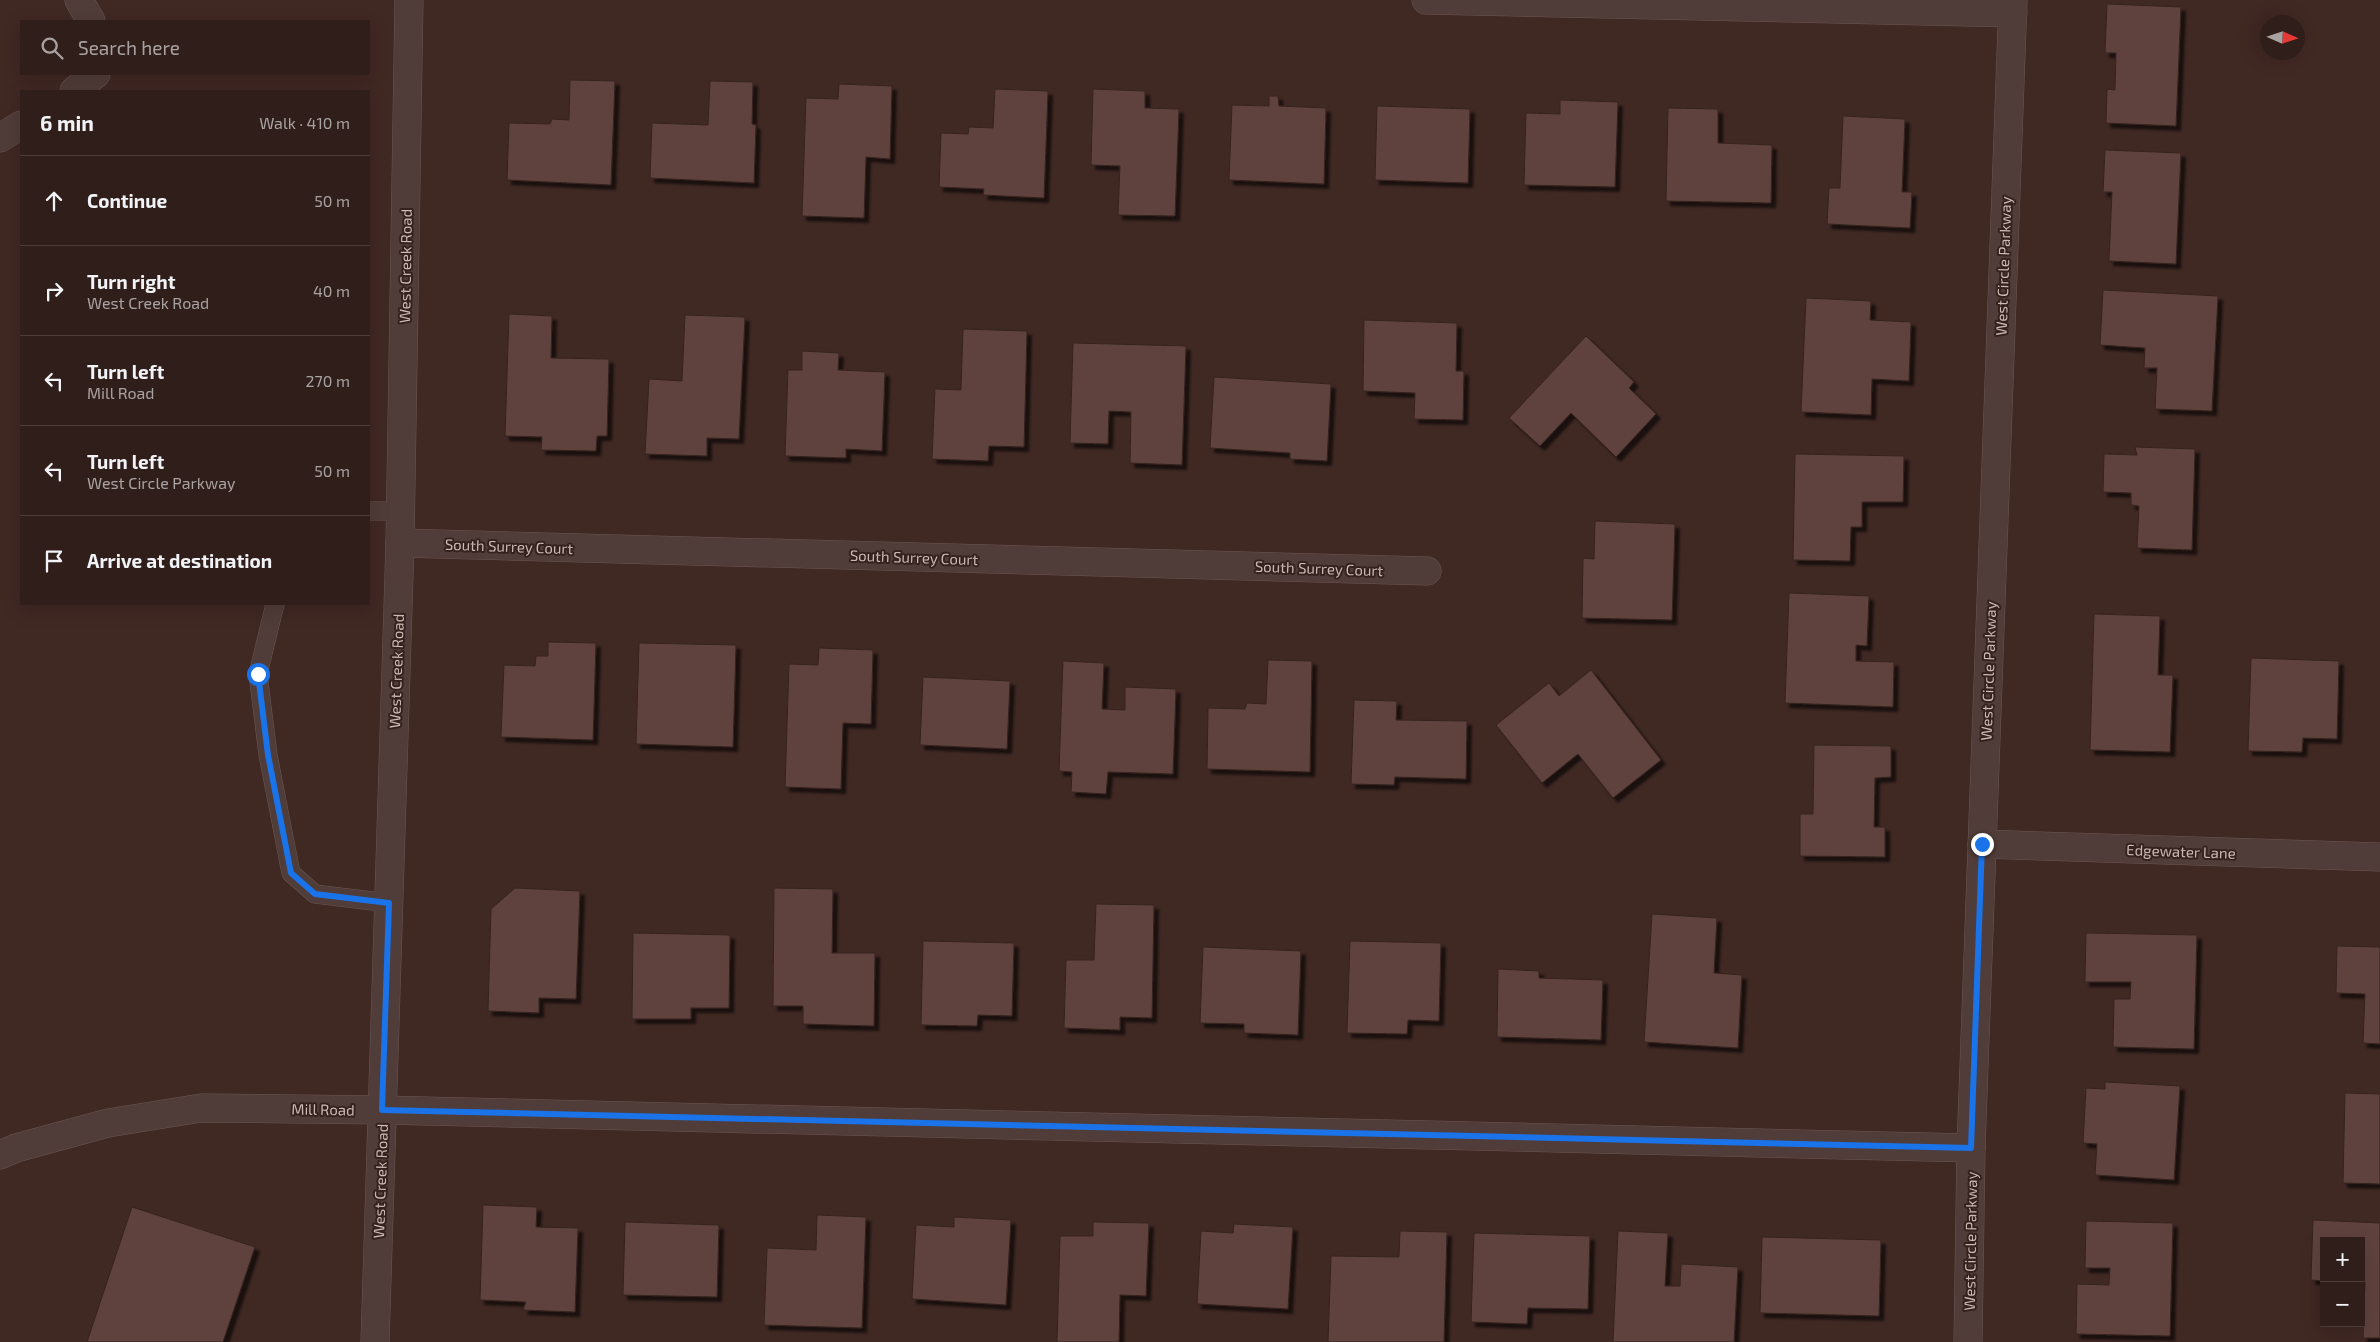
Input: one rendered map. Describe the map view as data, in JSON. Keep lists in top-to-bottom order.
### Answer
{
  "streets": {
    "street": [
      "West Creek Road",
      "West Circle Parkway",
      "South Surrey Court",
      "Edgewater Lane",
      "Mill Road"
    ]
  },
  "crossings": [
    ["West Creek Road", "South Surrey Court"],
    ["West Creek Road", "Mill Road"],
    ["West Circle Parkway", "Edgewater Lane"],
    ["West Circle Parkway", "Mill Road"]
  ],
  "north": "right",
  "page": {
    "search": "Search here",
    "heading": ["6 min", "Walk · 410 m"],
    "list": [
      ["Continue", "50 m"],
      ["Turn right", "West Creek Road", "40 m"],
      ["Turn left", "Mill Road", "270 m"],
      ["Turn left", "West Circle Parkway", "50 m"],
      "Arrive at destination"
    ],
    "map_buttons": ["+", "−"]
  }
}
